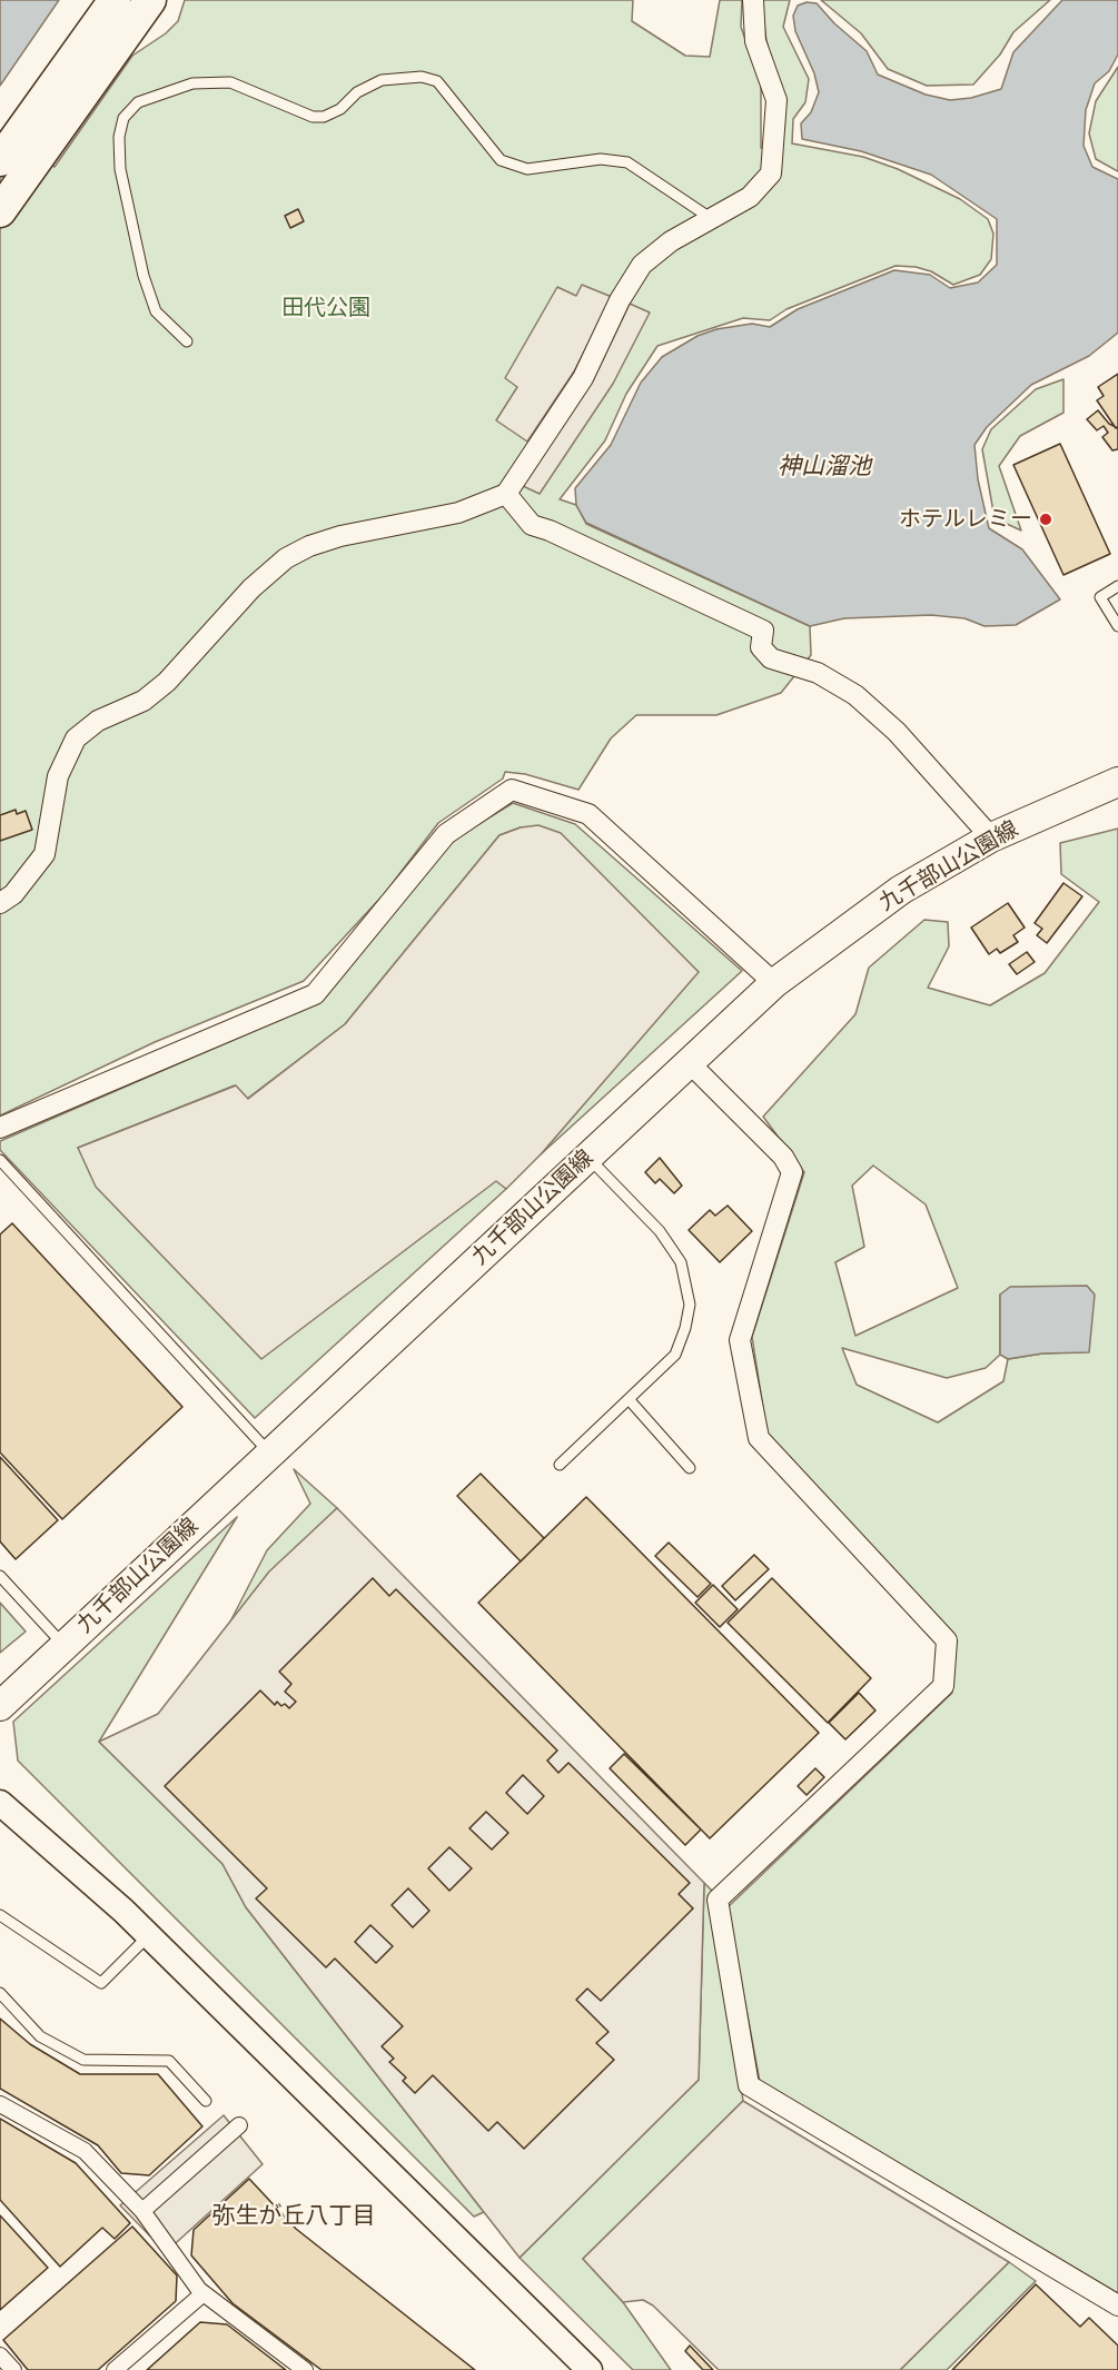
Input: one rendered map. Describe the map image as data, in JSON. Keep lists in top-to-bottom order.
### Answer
{
  "streets": {
    "main road": ["九千部山公園線"]
  },
  "districts": ["弥生が丘八丁目"],
  "water": ["神山溜池"],
  "parks": ["田代公園"],
  "places": ["ホテルレミー"]
}
